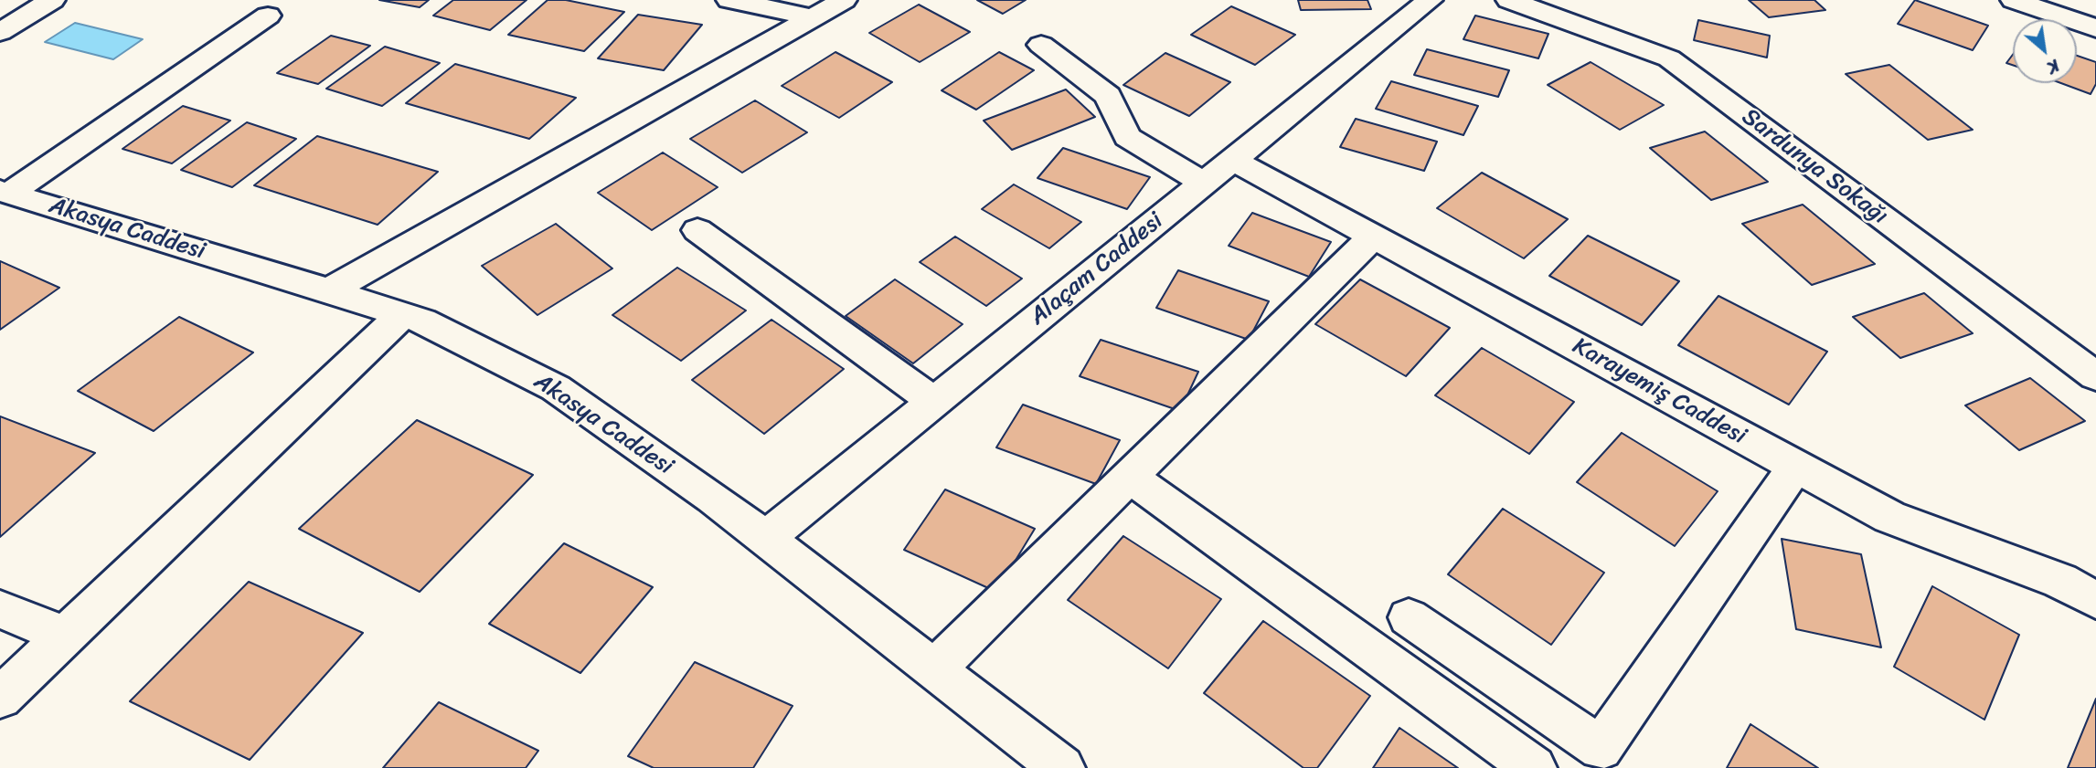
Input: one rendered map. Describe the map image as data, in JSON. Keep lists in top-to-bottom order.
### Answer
{
  "streets": {
    "street": [
      "Sardunya Sokağı",
      "Akasya Caddesi",
      "Alaçam Caddesi",
      "Karayemiş Caddesi"
    ]
  },
  "crossings": [
    ["Akasya Caddesi", "Alaçam Caddesi"],
    ["Alaçam Caddesi", "Karayemiş Caddesi"]
  ],
  "north": "bottom right"
}
